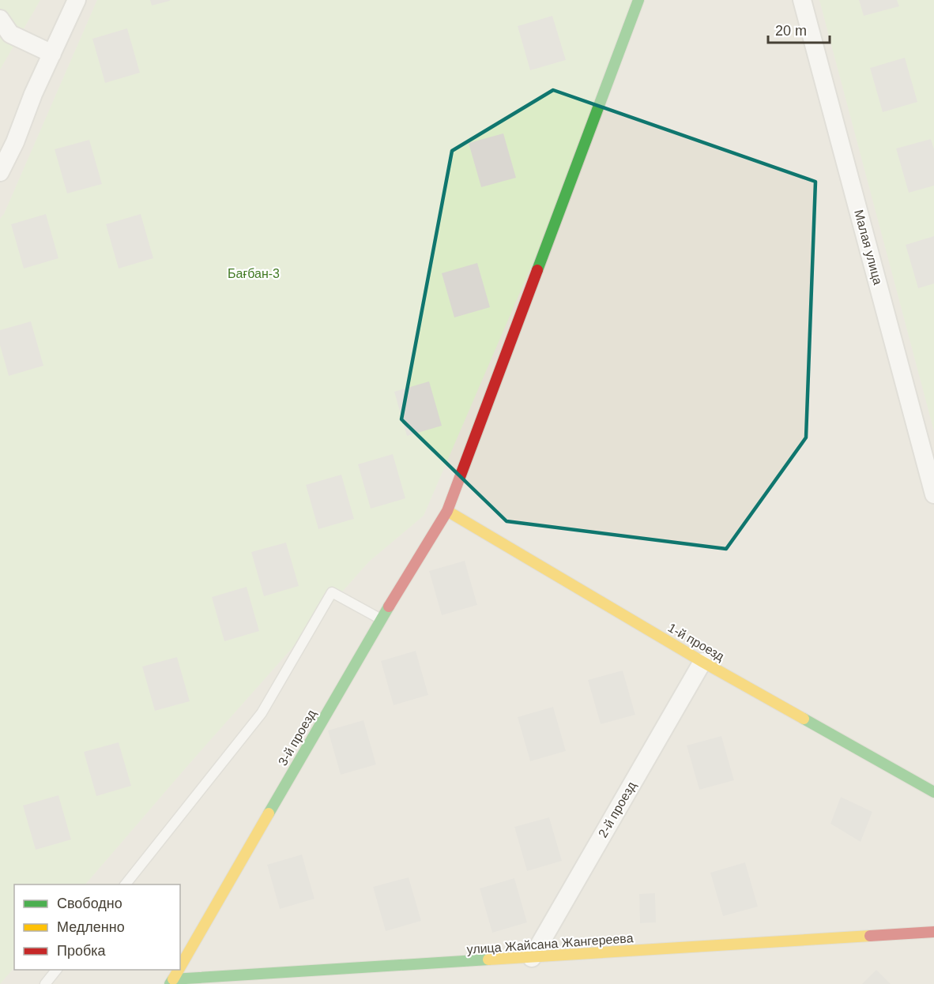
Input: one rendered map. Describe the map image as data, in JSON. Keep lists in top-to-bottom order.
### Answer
{
  "streets": {
    "street": [
      "Малая улица",
      "1-й проезд",
      "3-й проезд",
      "2-й проезд",
      "улица Жайсана Жангереева"
    ]
  },
  "crossings": [
    ["1-й проезд", "3-й проезд"],
    ["1-й проезд", "2-й проезд"],
    ["3-й проезд", "улица Жайсана Жангереева"],
    ["2-й проезд", "улица Жайсана Жангереева"]
  ],
  "parks": ["Бағбан-3"],
  "legend": ["Свободно", "Медленно", "Пробка"],
  "scale_bar": "20 m"
}
